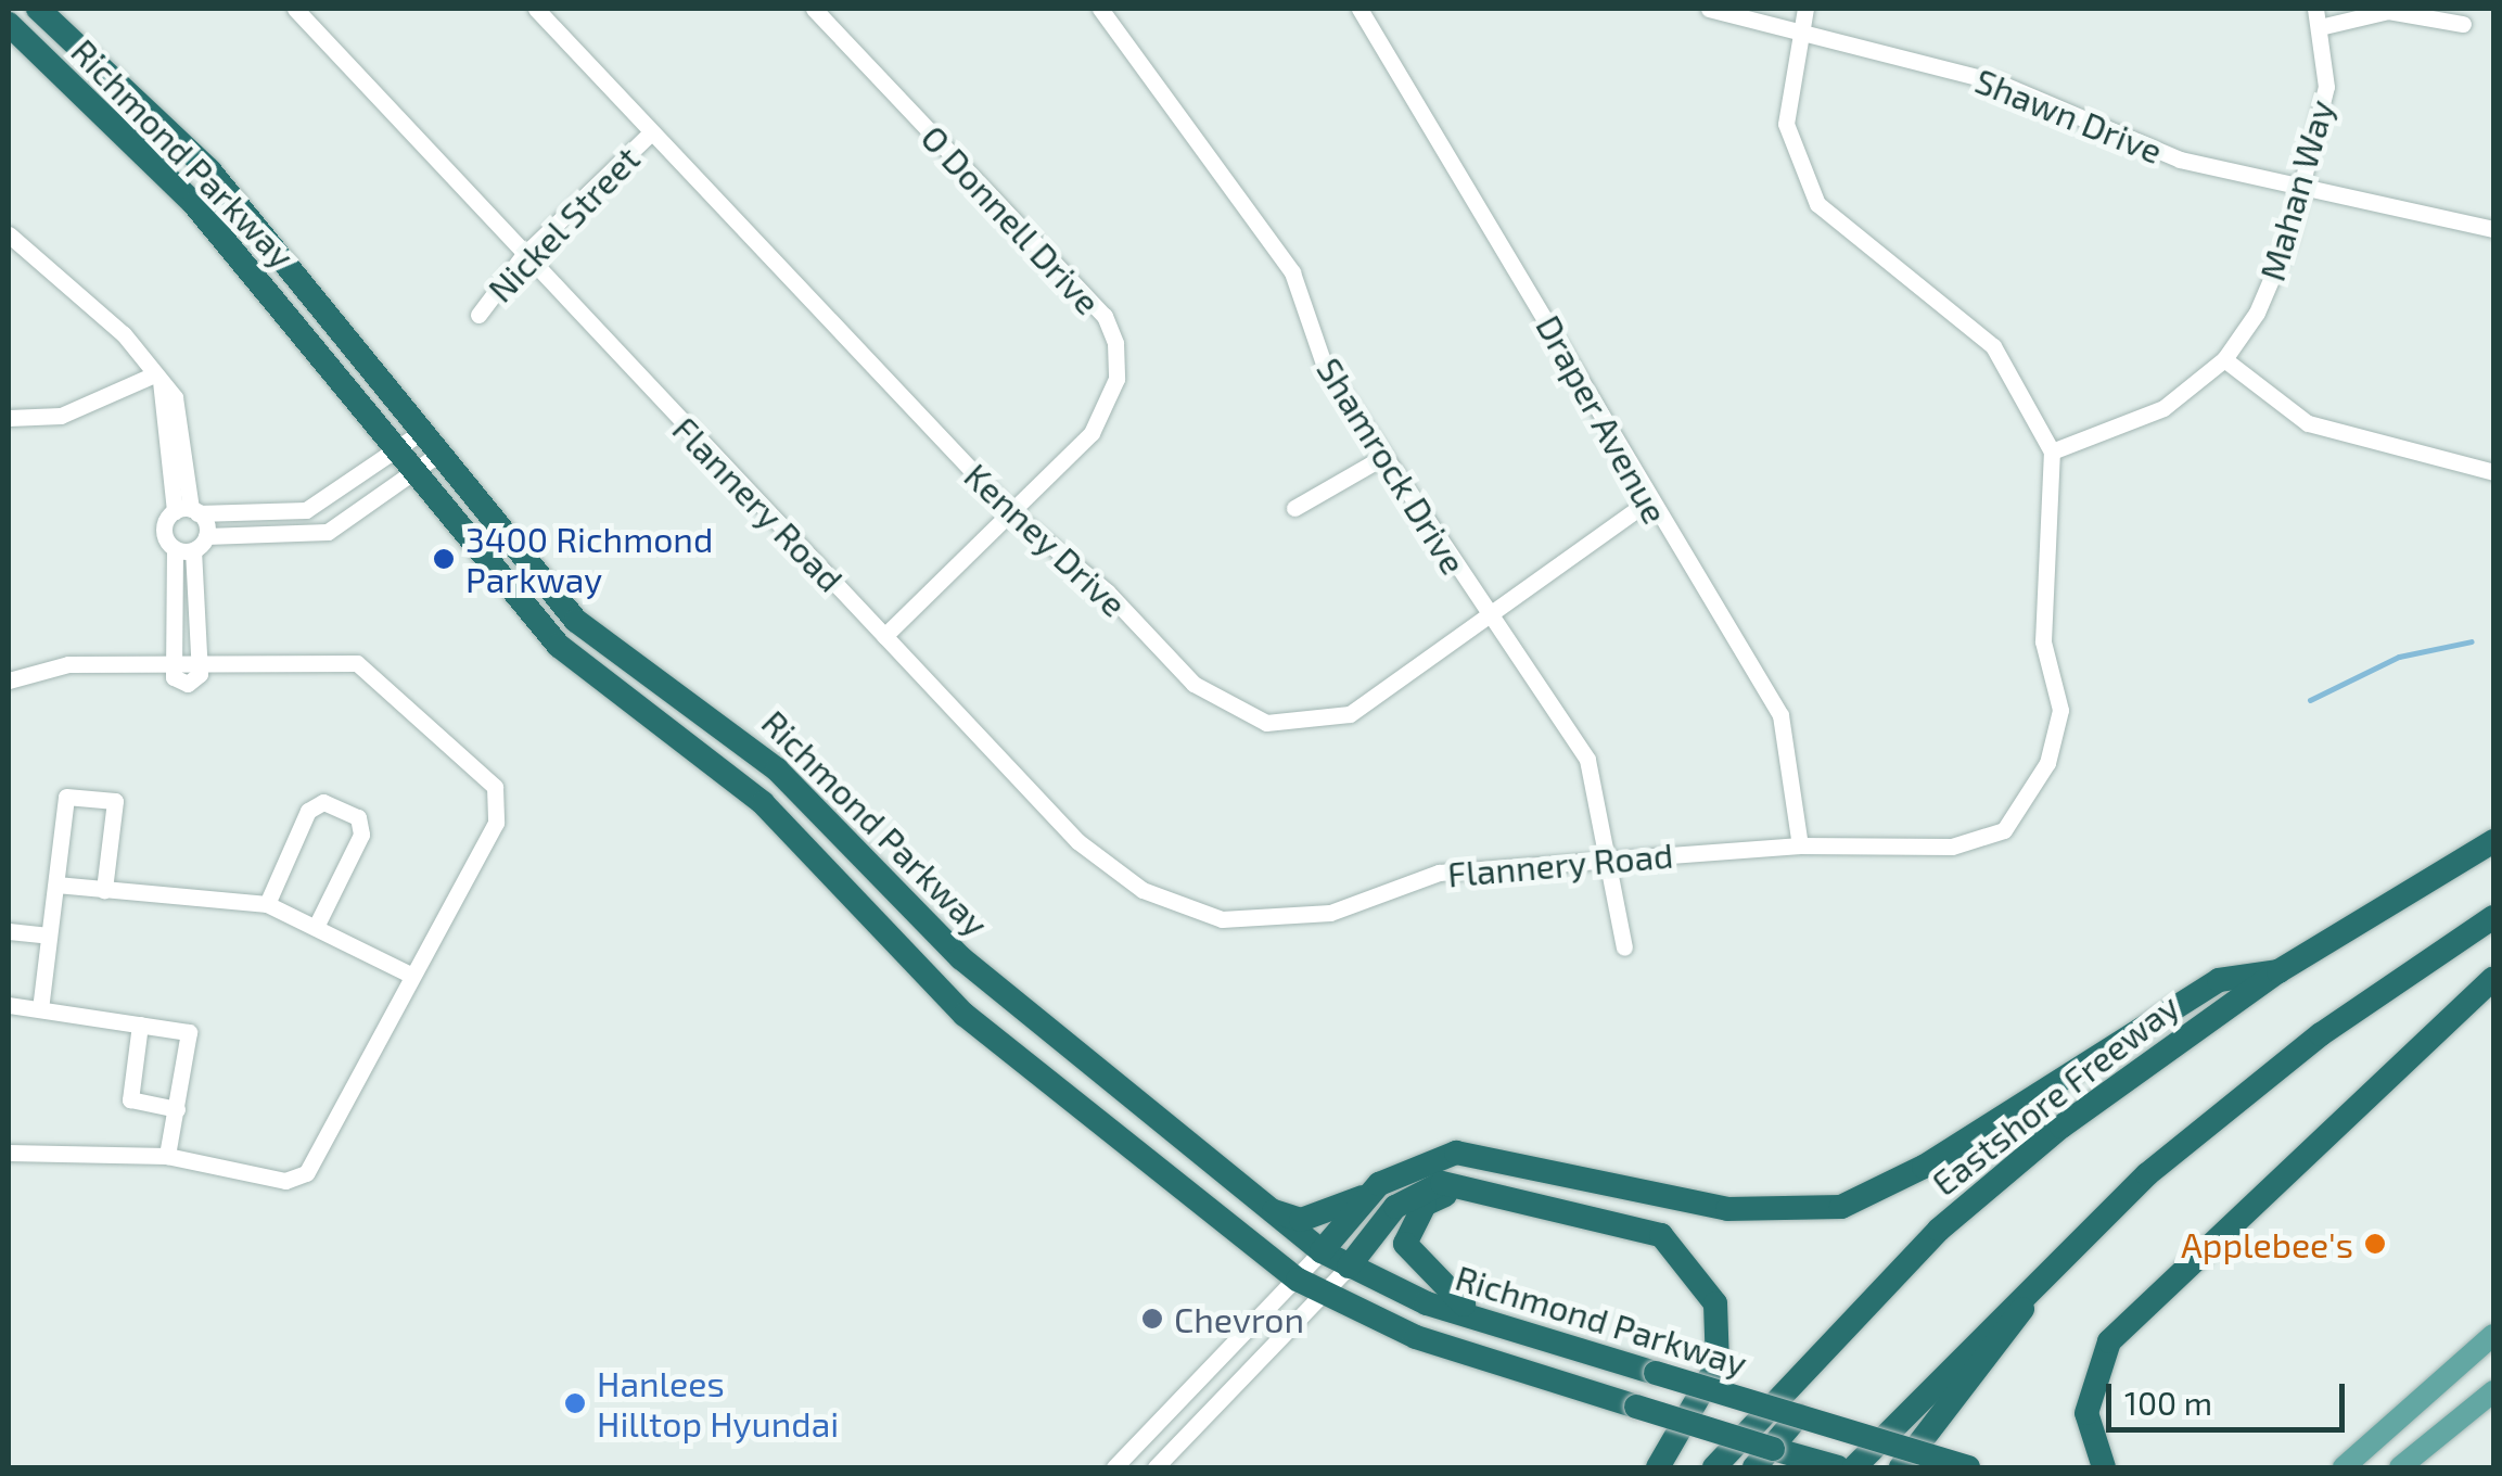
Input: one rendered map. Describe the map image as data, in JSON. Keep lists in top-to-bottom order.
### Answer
{
  "streets": {
    "highway": ["Richmond Parkway", "Eastshore Freeway"],
    "street": [
      "Shawn Drive",
      "Mahan Way",
      "O Donnell Drive",
      "Nickel Street",
      "Draper Avenue",
      "Shamrock Drive",
      "Flannery Road",
      "Kenney Drive"
    ]
  },
  "crossings": [
    ["Shawn Drive", "Mahan Way"],
    ["Mahan Way", "Flannery Road"],
    ["O Donnell Drive", "Flannery Road"],
    ["O Donnell Drive", "Kenney Drive"],
    ["Nickel Street", "Flannery Road"],
    ["Nickel Street", "Kenney Drive"],
    ["Draper Avenue", "Flannery Road"],
    ["Draper Avenue", "Kenney Drive"],
    ["Shamrock Drive", "Flannery Road"],
    ["Shamrock Drive", "Kenney Drive"]
  ],
  "places": [
    "3400 Richmond Parkway",
    "Applebee's",
    "Chevron",
    "Hanlees Hilltop Hyundai"
  ],
  "scale_bar": "100 m"
}
